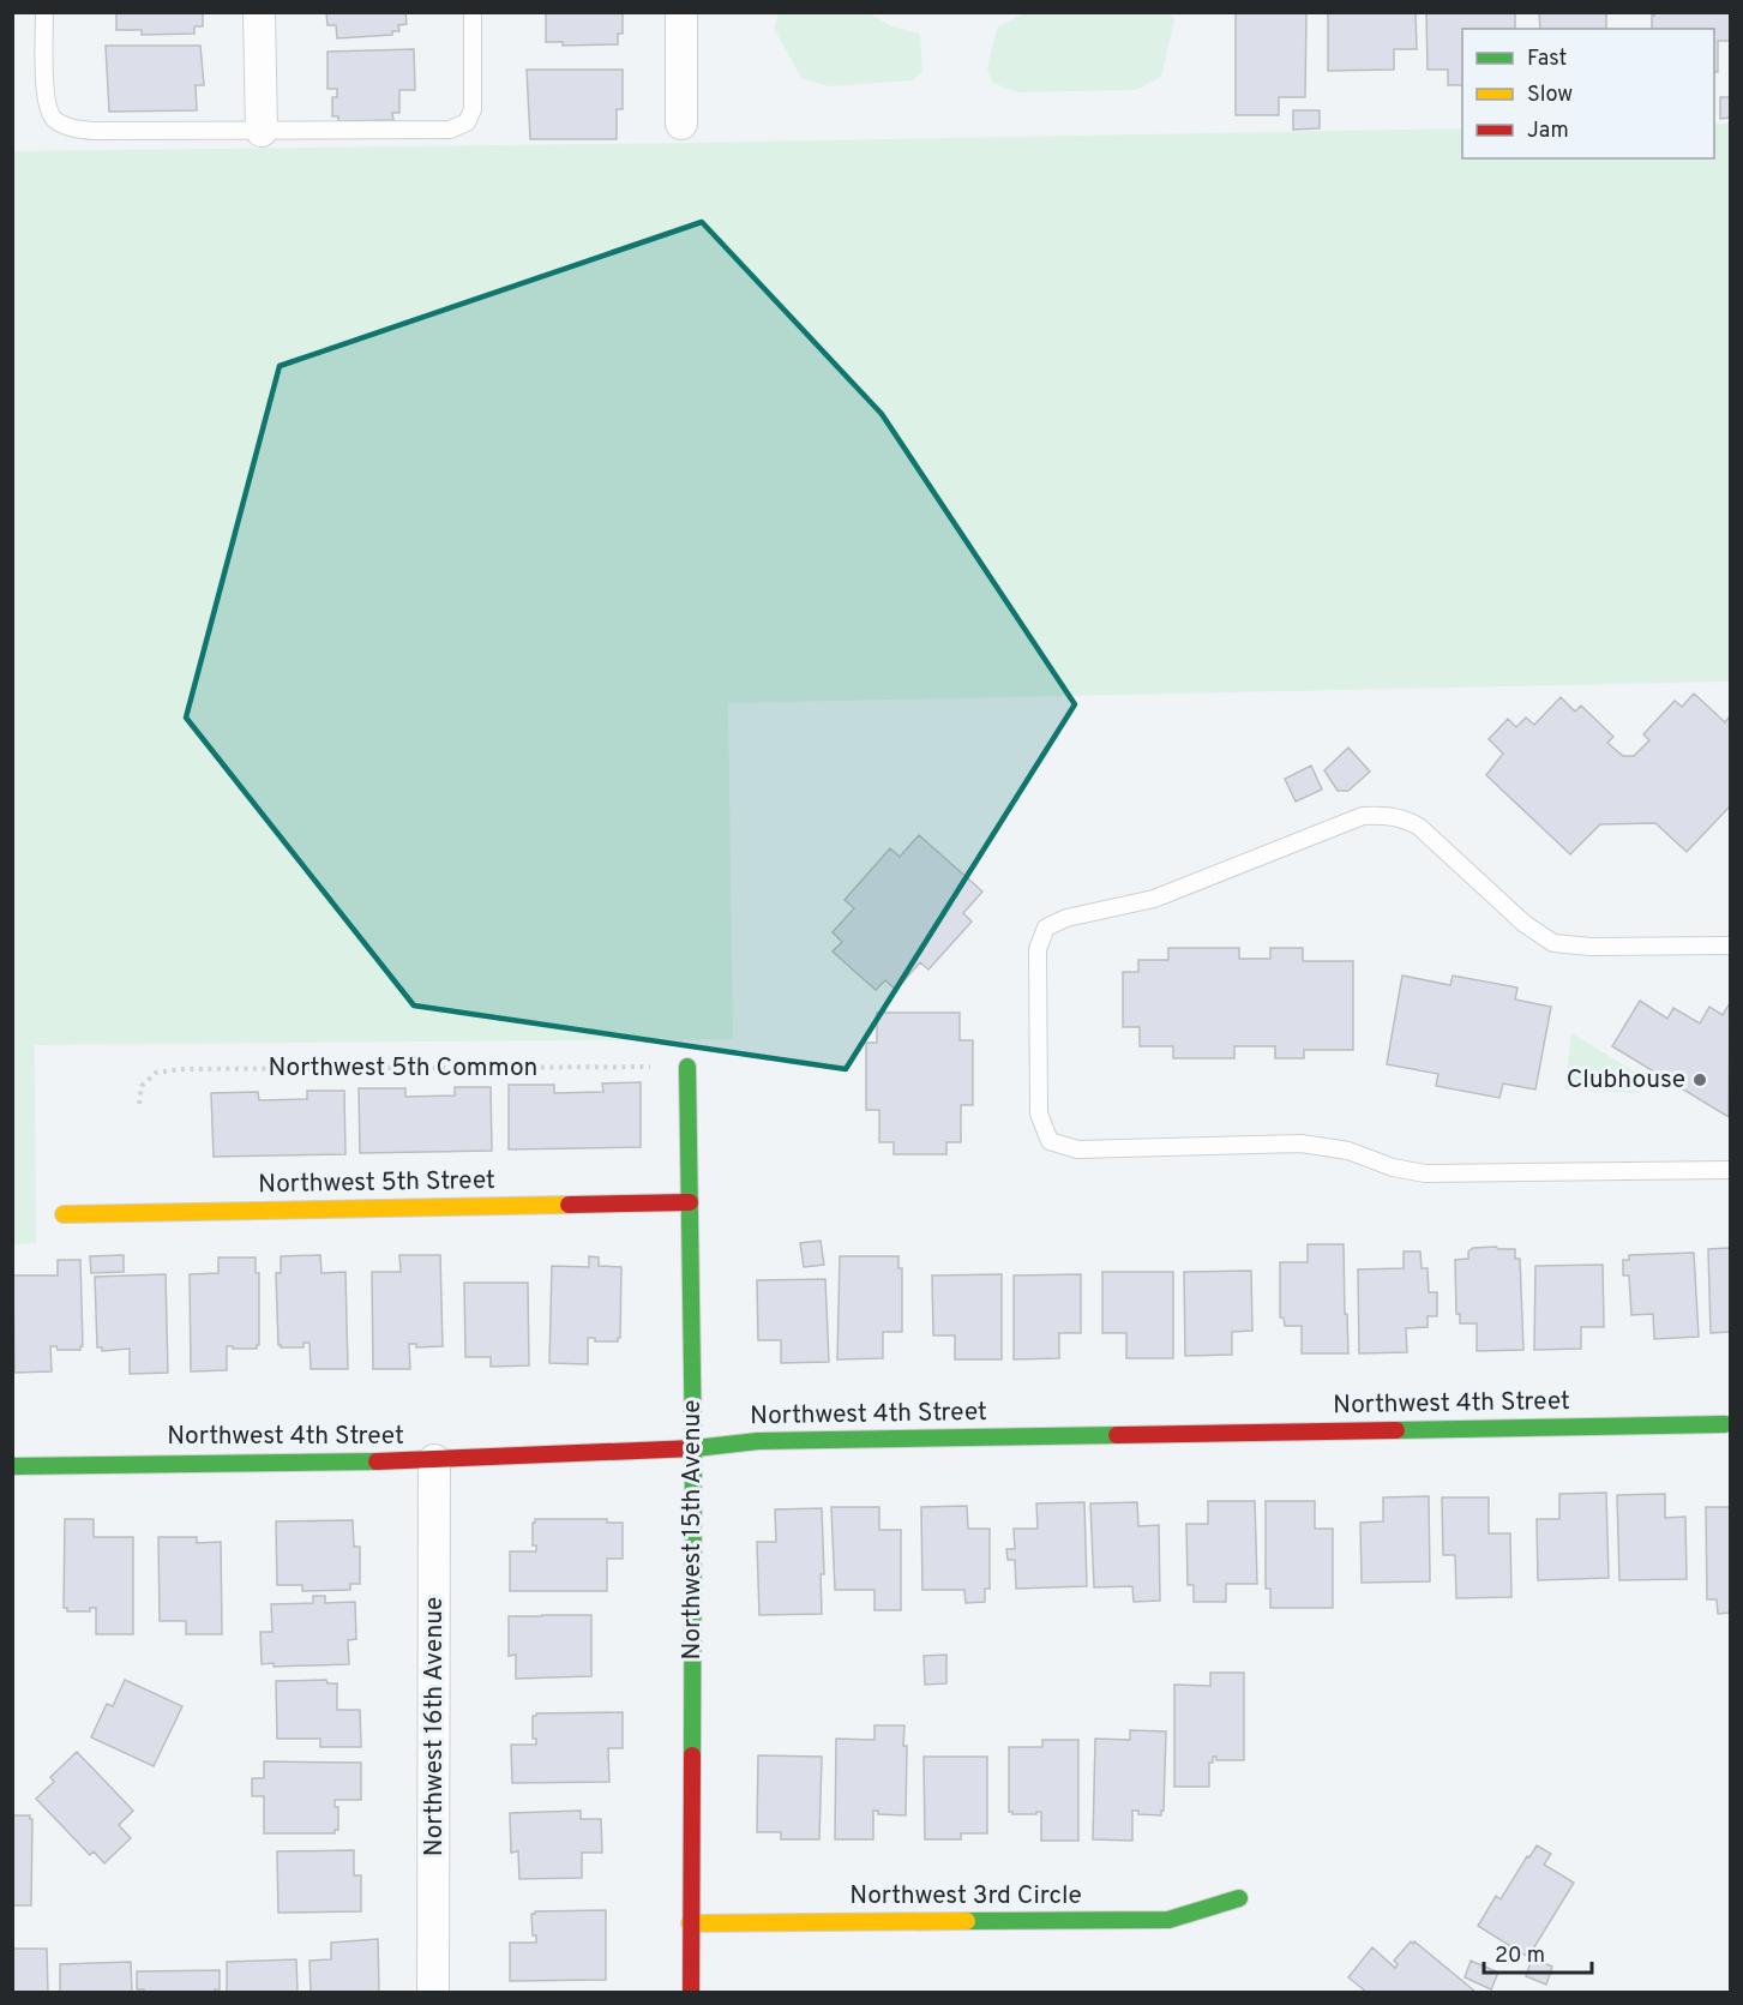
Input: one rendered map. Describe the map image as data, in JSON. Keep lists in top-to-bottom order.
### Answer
{
  "streets": {
    "street": [
      "Northwest 5th Street",
      "Northwest 4th Street",
      "Northwest 15th Avenue",
      "Northwest 16th Avenue",
      "Northwest 3rd Circle"
    ],
    "path": ["Northwest 5th Common"]
  },
  "crossings": [
    ["Northwest 5th Common", "Northwest 15th Avenue"],
    ["Northwest 5th Street", "Northwest 15th Avenue"],
    ["Northwest 4th Street", "Northwest 15th Avenue"],
    ["Northwest 4th Street", "Northwest 16th Avenue"],
    ["Northwest 15th Avenue", "Northwest 3rd Circle"]
  ],
  "places": ["Clubhouse"],
  "legend": ["Fast", "Slow", "Jam"],
  "scale_bar": "20 m"
}
